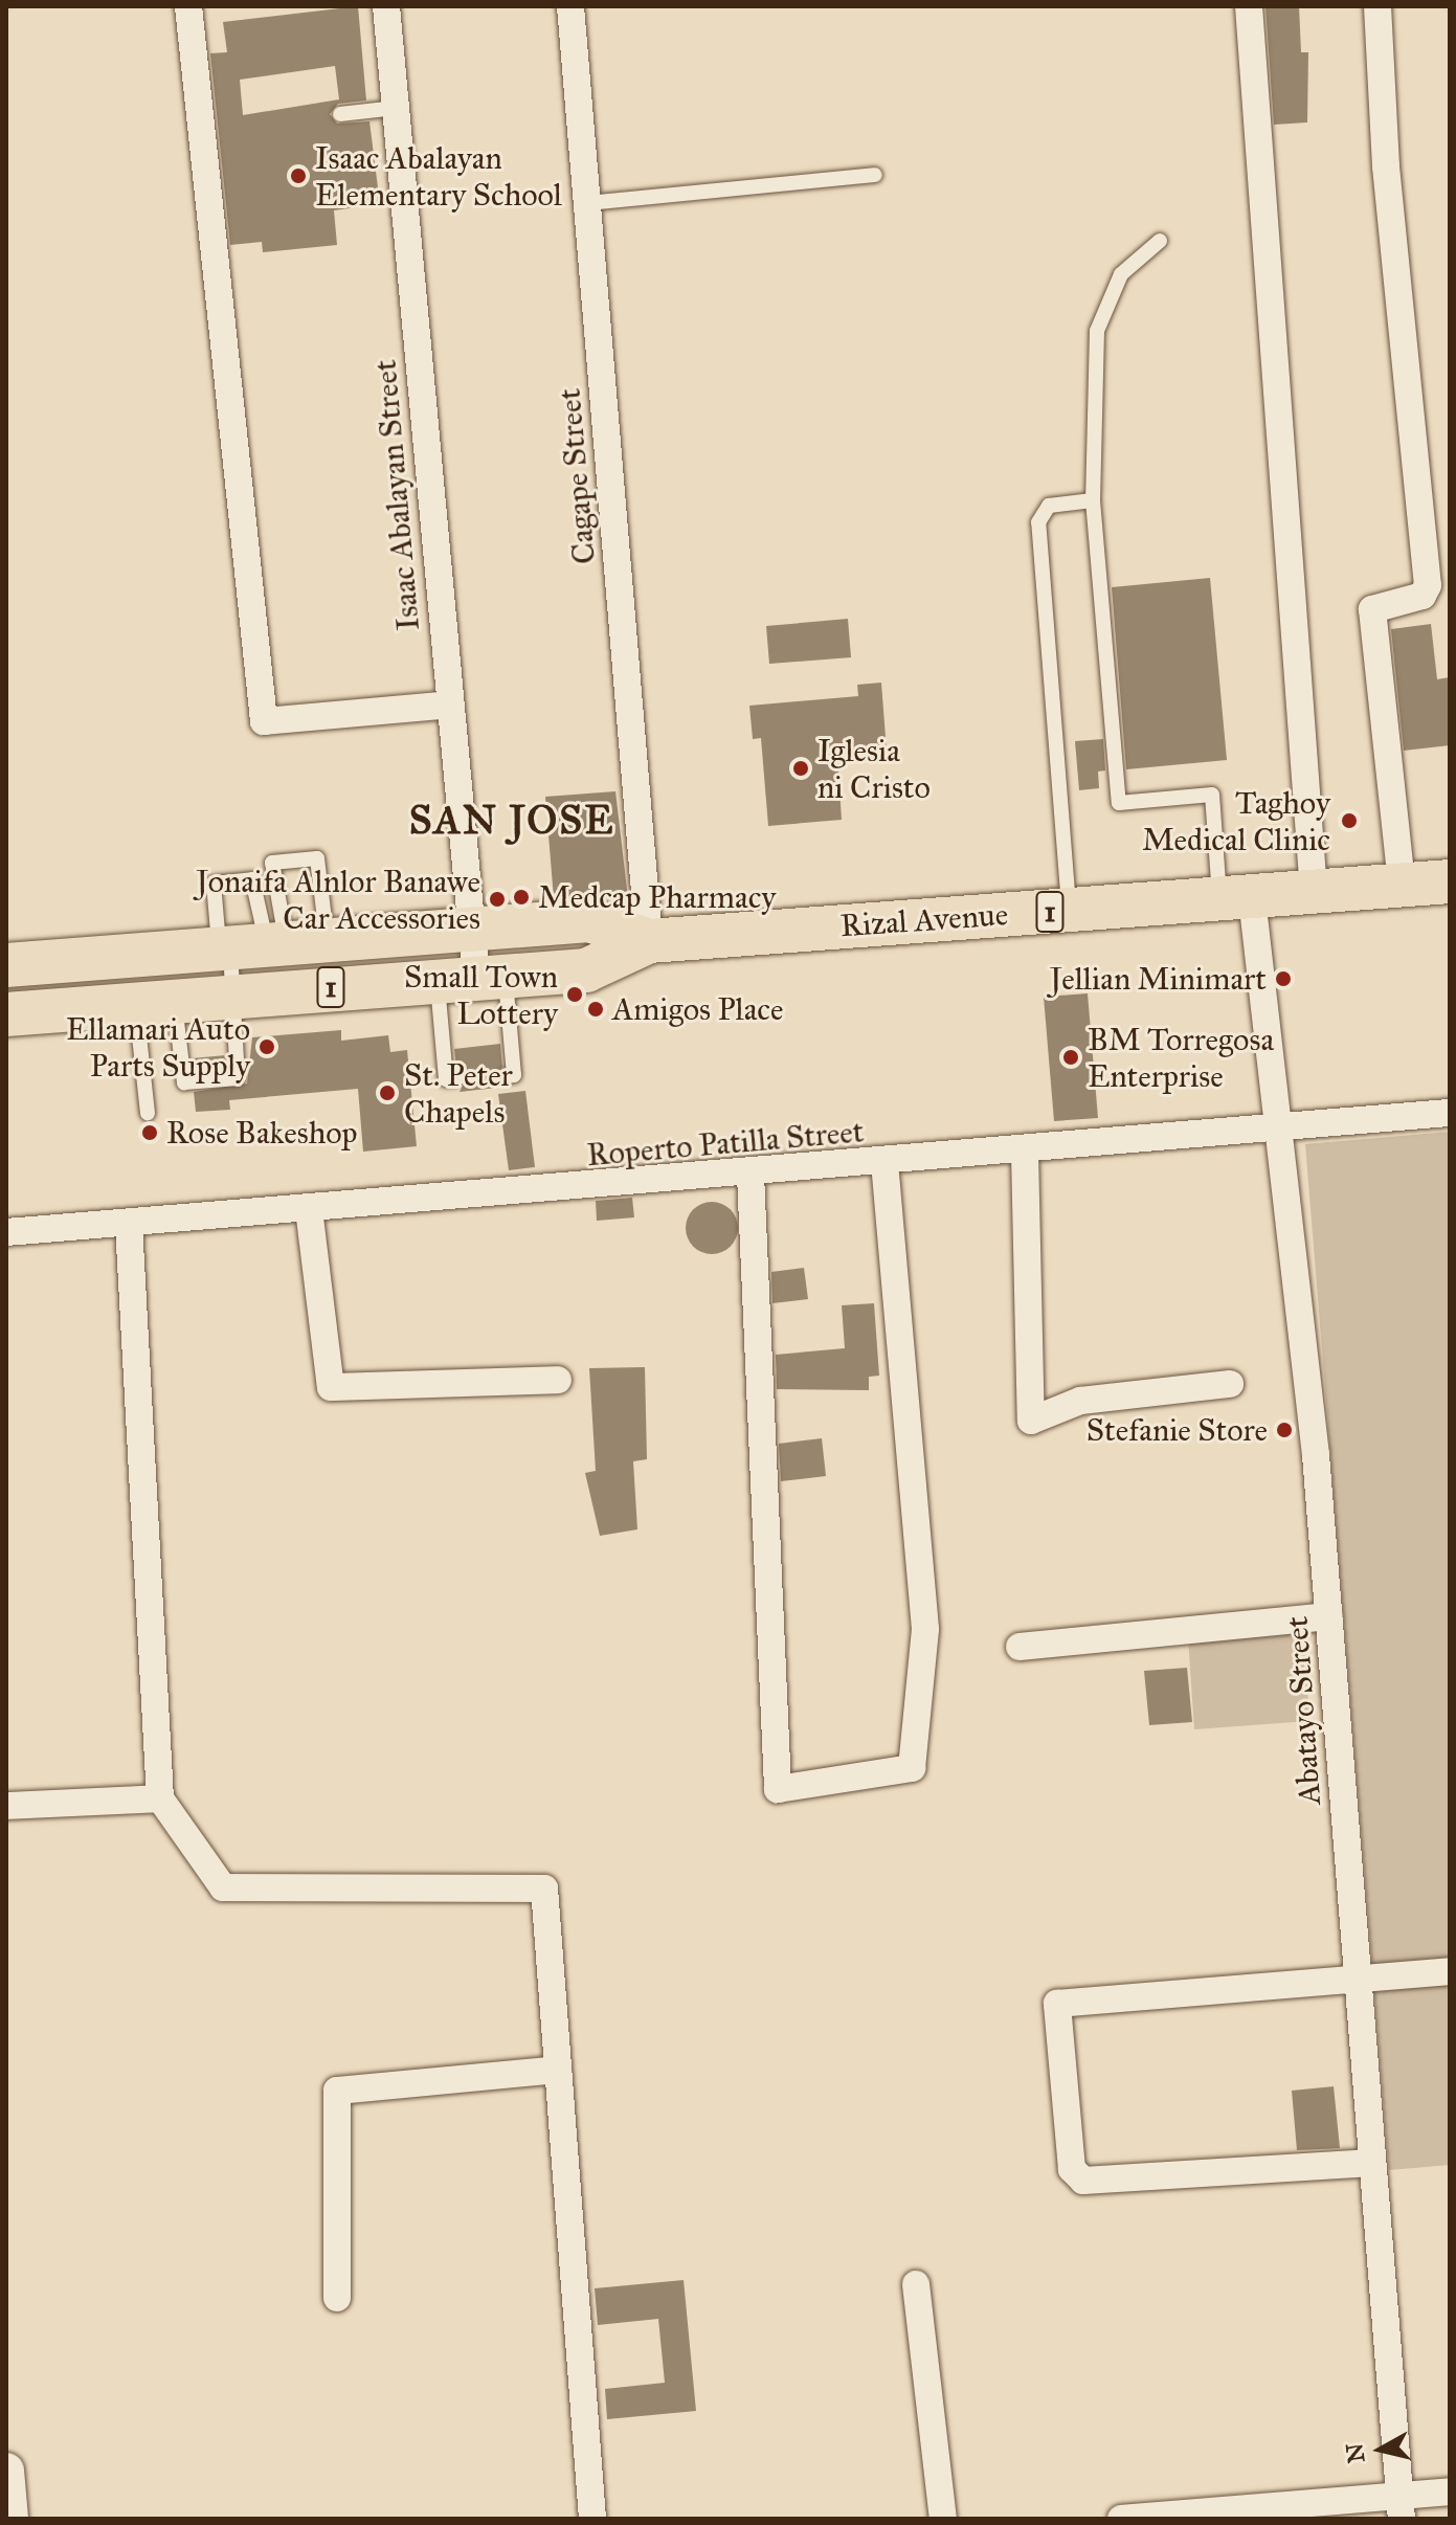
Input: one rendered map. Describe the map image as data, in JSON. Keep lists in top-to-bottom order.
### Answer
{
  "streets": {
    "main road": ["1", "Rizal Avenue"],
    "street": [
      "Cagape Street",
      "Isaac Abalayan Street",
      "Roperto Patilla Street",
      "Abatayo Street"
    ]
  },
  "crossings": [
    ["Cagape Street", "Rizal Avenue"],
    ["Isaac Abalayan Street", "Rizal Avenue"],
    ["Rizal Avenue", "Abatayo Street"],
    ["Roperto Patilla Street", "Abatayo Street"]
  ],
  "districts": ["SAN JOSE"],
  "places": [
    "Isaac Abalayan Elementary School",
    "Iglesia ni Cristo",
    "Taghoy Medical Clinic",
    "Medcap Pharmacy",
    "Jonaifa Alnlor Banawe Car Accessories",
    "Jellian Minimart",
    "Small Town Lottery",
    "Amigos Place",
    "Ellamari Auto Parts Supply",
    "BM Torregosa Enterprise",
    "St. Peter Chapels",
    "Rose Bakeshop",
    "Stefanie Store"
  ],
  "north": "left"
}
